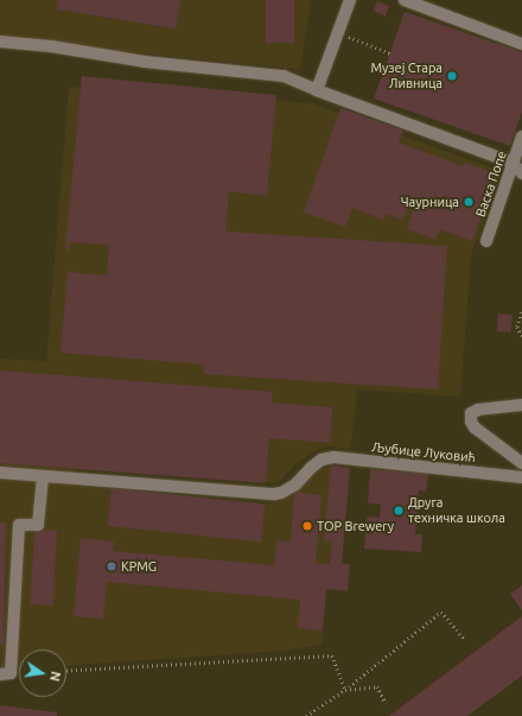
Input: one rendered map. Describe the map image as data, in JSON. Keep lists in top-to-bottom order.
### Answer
{
  "streets": {
    "lane": ["Васка Попе", "Љубице Луковић"]
  },
  "places": [
    "Музеј Стара Ливница",
    "Чаурница",
    "Друга техничка школа",
    "TOP Brewery",
    "KPMG"
  ],
  "north": "right"
}
